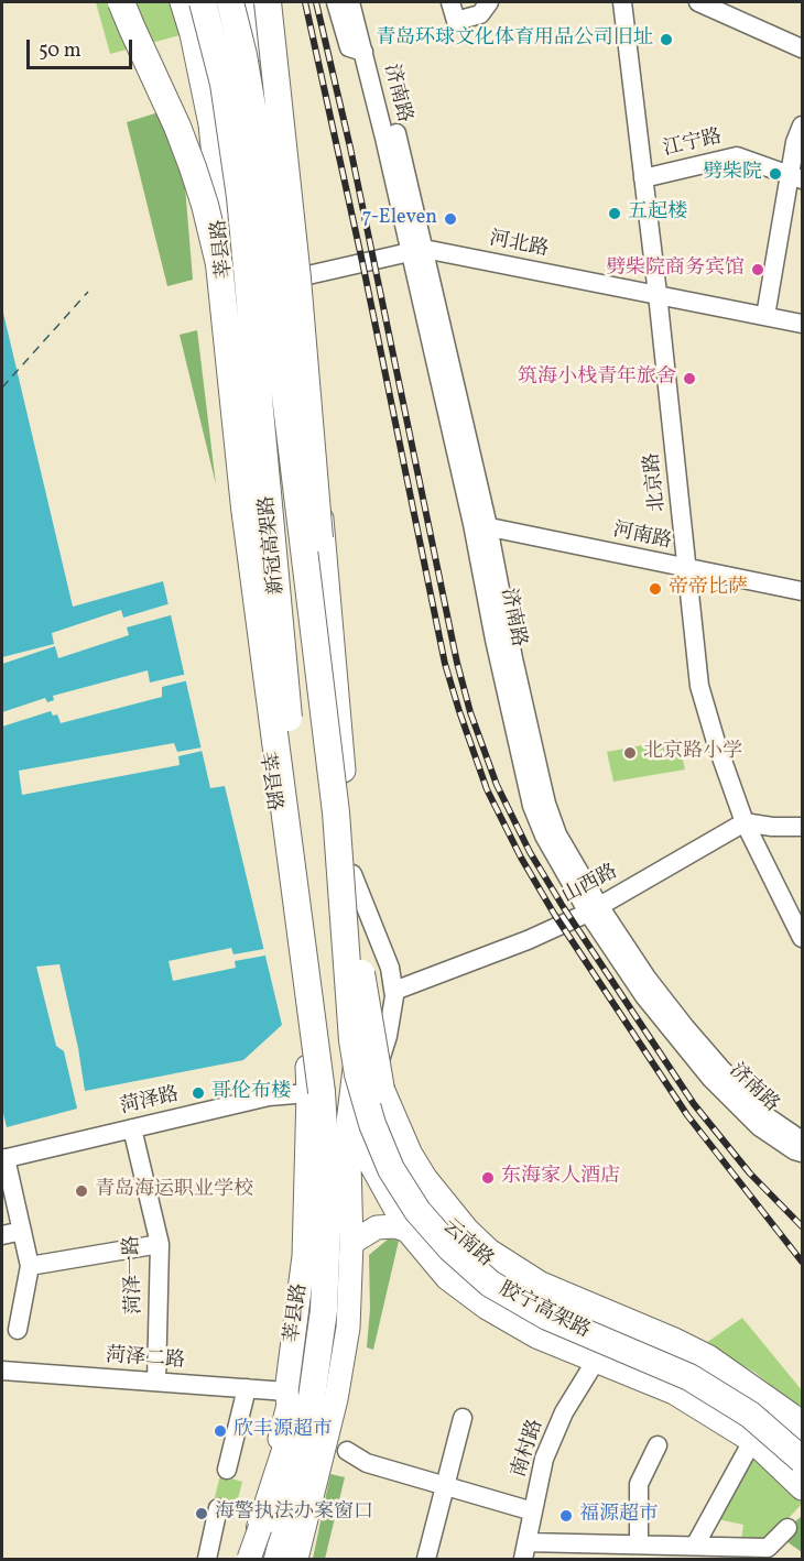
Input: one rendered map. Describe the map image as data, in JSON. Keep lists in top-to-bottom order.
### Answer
{
  "streets": {
    "highway": ["新冠高架路", "胶宁高架路"],
    "main road": ["莘县路", "云南路"],
    "street": [
      "济南路",
      "江宁路",
      "河北路",
      "北京路",
      "河南路",
      "山西路",
      "菏泽路",
      "菏泽一路",
      "菏泽二路",
      "南村路"
    ]
  },
  "crossings": [
    ["济南路", "河北路"],
    ["济南路", "河南路"],
    ["济南路", "山西路"],
    ["江宁路", "北京路"],
    ["河北路", "莘县路"],
    ["河北路", "北京路"],
    ["莘县路", "新冠高架路"],
    ["莘县路", "菏泽路"],
    ["莘县路", "云南路"],
    ["莘县路", "菏泽二路"],
    ["北京路", "河南路"],
    ["北京路", "山西路"],
    ["新冠高架路", "菏泽路"],
    ["新冠高架路", "胶宁高架路"],
    ["菏泽路", "菏泽一路"],
    ["云南路", "南村路"],
    ["菏泽一路", "菏泽二路"]
  ],
  "places": [
    "青岛环球文化体育用品公司旧址",
    "劈柴院",
    "五起楼",
    "7-Eleven",
    "劈柴院商务宾馆",
    "筑海小栈青年旅舍",
    "帝帝比萨",
    "北京路小学",
    "哥伦布楼",
    "东海家人酒店",
    "青岛海运职业学校",
    "欣丰源超市",
    "海警执法办案窗口",
    "福源超市"
  ],
  "scale_bar": "50 m"
}
